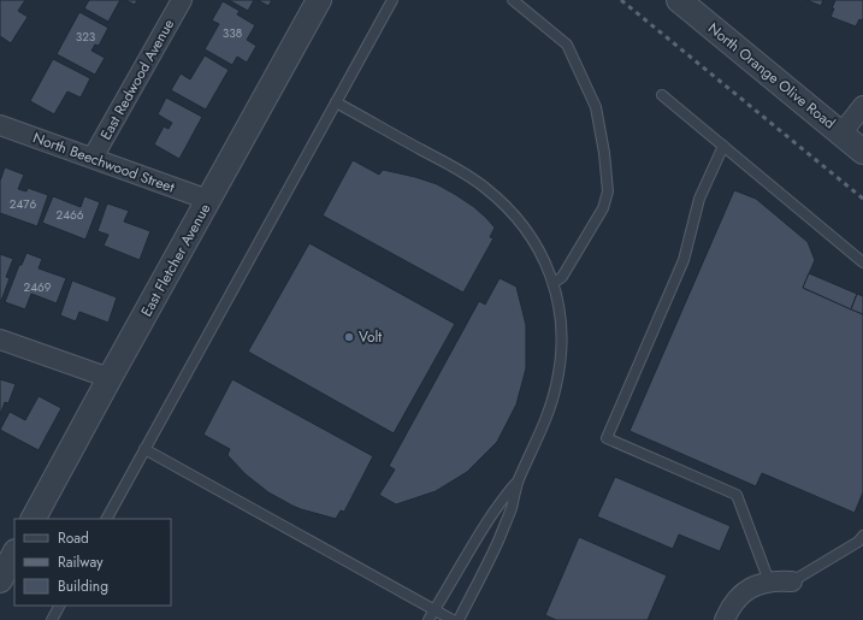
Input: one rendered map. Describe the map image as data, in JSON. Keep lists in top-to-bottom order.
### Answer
{
  "streets": {
    "street": [
      "North Orange Olive Road",
      "East Redwood Avenue",
      "North Beechwood Street",
      "East Fletcher Avenue"
    ]
  },
  "crossings": [
    ["East Redwood Avenue", "North Beechwood Street"],
    ["North Beechwood Street", "East Fletcher Avenue"]
  ],
  "places": ["Volt"],
  "house_numbers": [
    "338",
    "323",
    "2476",
    "2466",
    "2469"
  ],
  "legend": ["Road", "Railway", "Building"]
}
